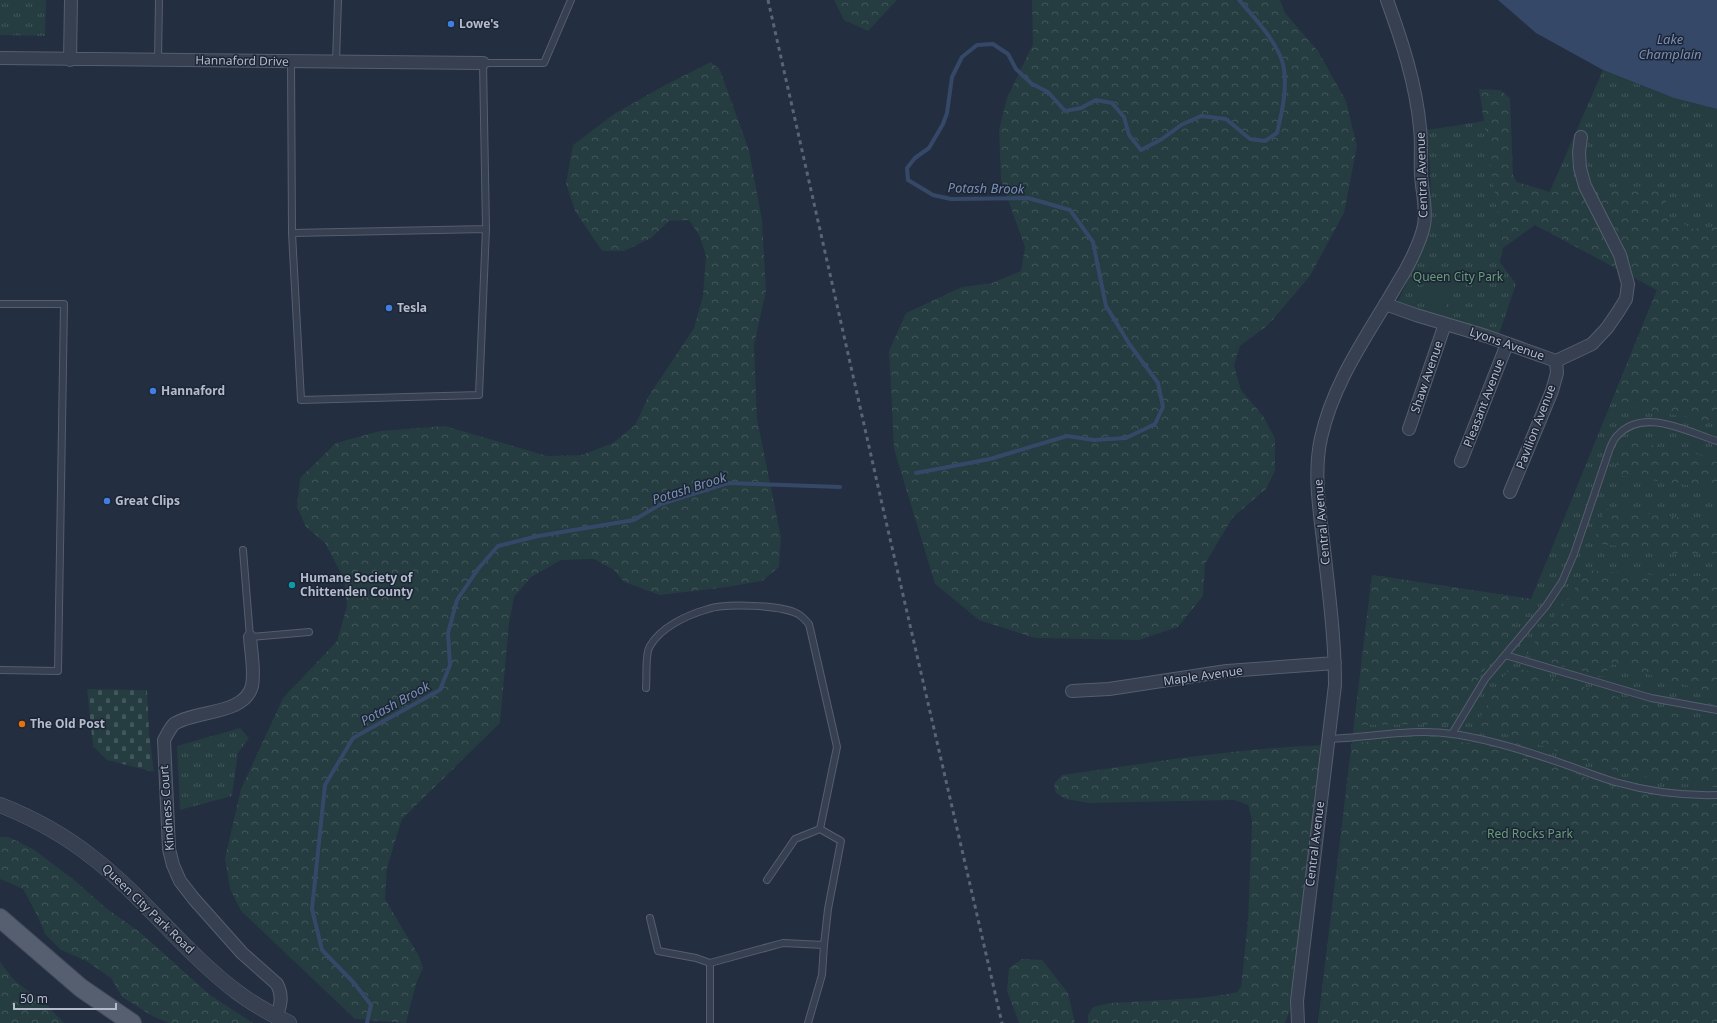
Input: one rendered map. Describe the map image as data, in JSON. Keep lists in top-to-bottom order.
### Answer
{
  "streets": {
    "street": [
      "Hannaford Drive",
      "Central Avenue",
      "Lyons Avenue",
      "Shaw Avenue",
      "Pleasant Avenue",
      "Pavilion Avenue",
      "Maple Avenue",
      "Kindness Court",
      "Queen City Park Road"
    ]
  },
  "crossings": [
    ["Central Avenue", "Lyons Avenue"],
    ["Central Avenue", "Maple Avenue"],
    ["Lyons Avenue", "Shaw Avenue"],
    ["Lyons Avenue", "Pleasant Avenue"],
    ["Lyons Avenue", "Pavilion Avenue"],
    ["Kindness Court", "Queen City Park Road"]
  ],
  "water": ["Lake Champlain", "Potash Brook"],
  "parks": ["Queen City Park", "Red Rocks Park"],
  "places": [
    "Lowe's",
    "Tesla",
    "Hannaford",
    "Great Clips",
    "Humane Society of Chittenden County",
    "The Old Post"
  ],
  "scale_bar": "50 m"
}
